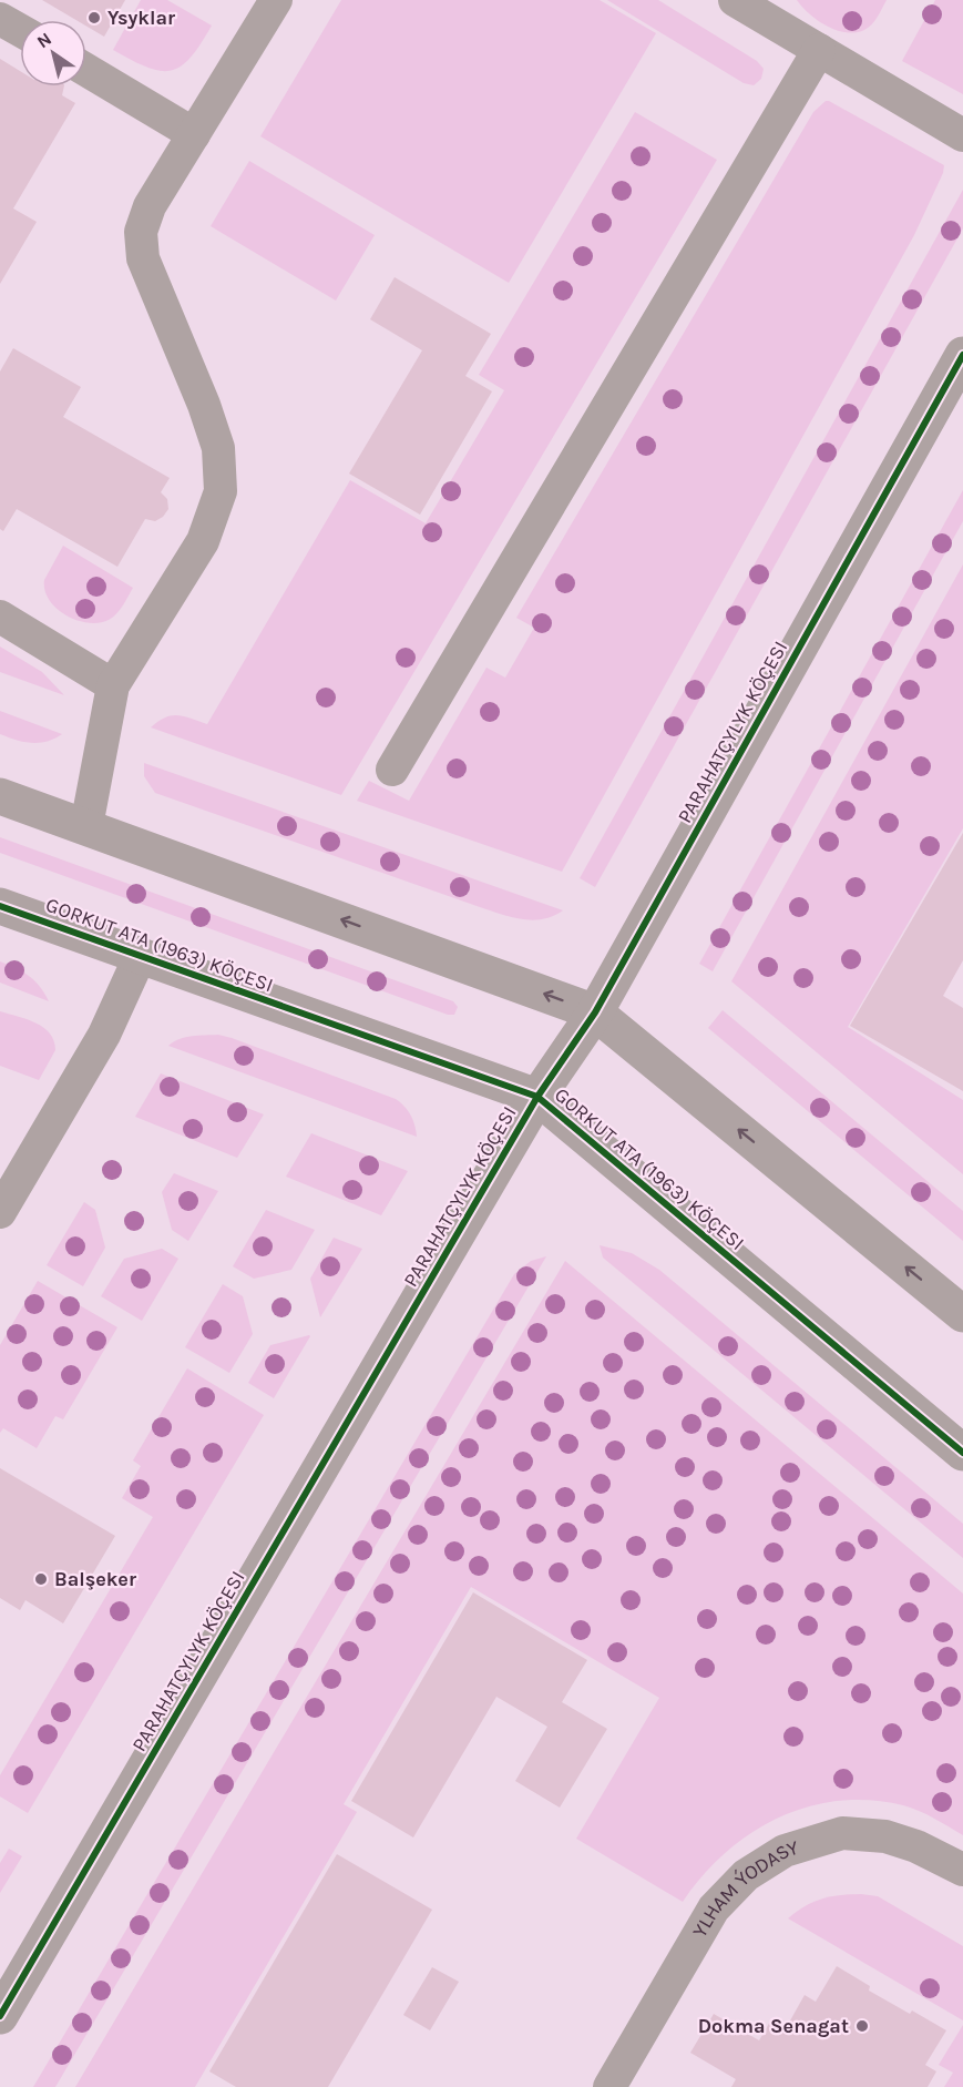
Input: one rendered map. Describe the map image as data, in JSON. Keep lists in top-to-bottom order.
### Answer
{
  "streets": {
    "street": ["PARAHATÇYLYK KÖÇESI", "GORKUT ATA (1963) KÖÇESI"],
    "lane": ["YLHAM ÝODASY"]
  },
  "crossings": [
    ["PARAHATÇYLYK KÖÇESI", "GORKUT ATA (1963) KÖÇESI"]
  ],
  "places": ["Ysyklar", "Balşeker", "Dokma Senagat"],
  "north": "top left"
}
